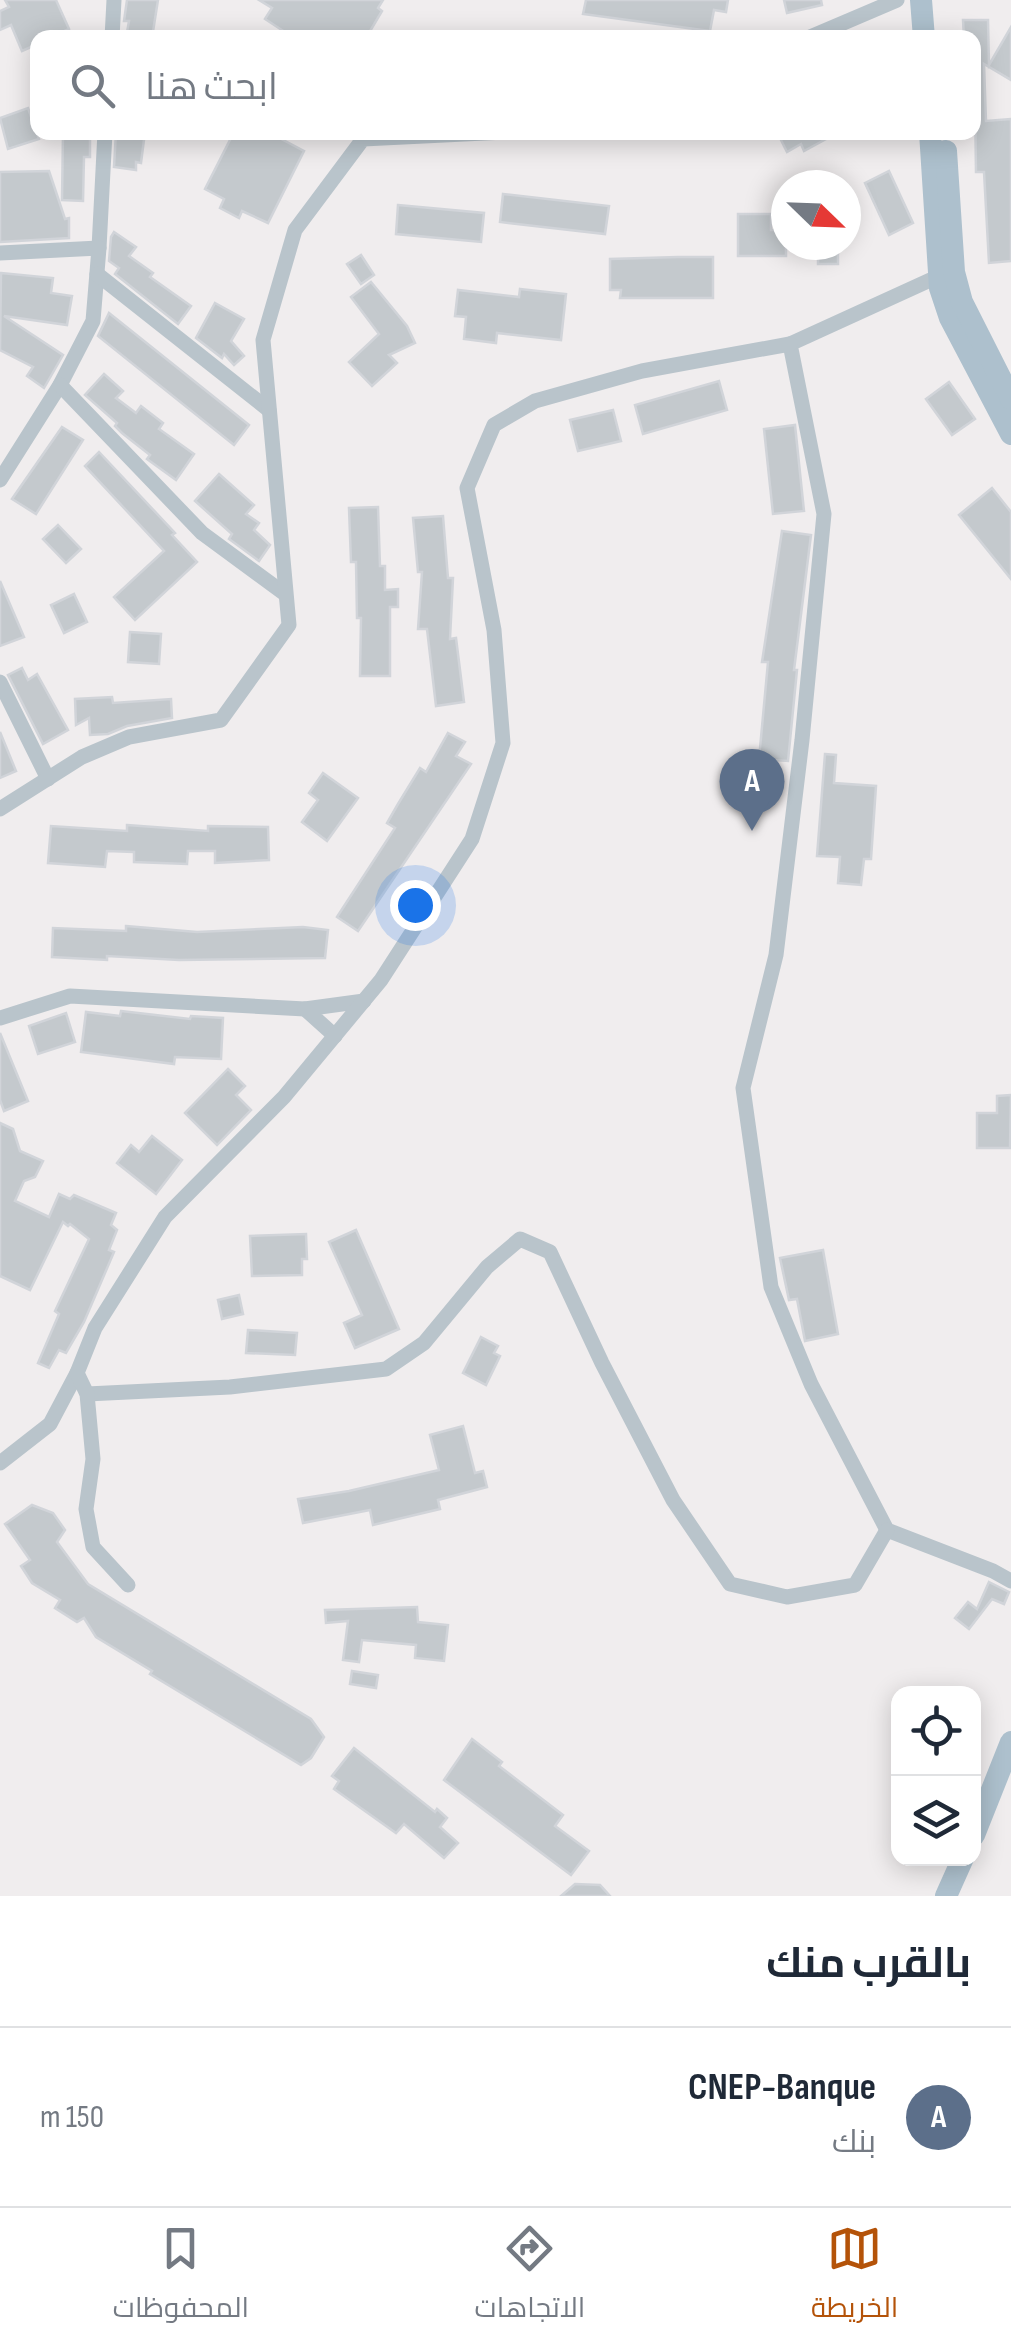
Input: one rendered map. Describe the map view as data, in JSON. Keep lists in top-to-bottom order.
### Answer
{
  "north": "bottom right",
  "page": {
    "search": "ابحث هنا",
    "pins": "A",
    "heading": "بالقرب منك",
    "list": [
      {
        "mark": "A",
        "name": "CNEP-Banque",
        "note": "بنك",
        "value": "150 m"
      }
    ],
    "nav": ["الخريطة", "الاتجاهات", "المحفوظات"]
  }
}
